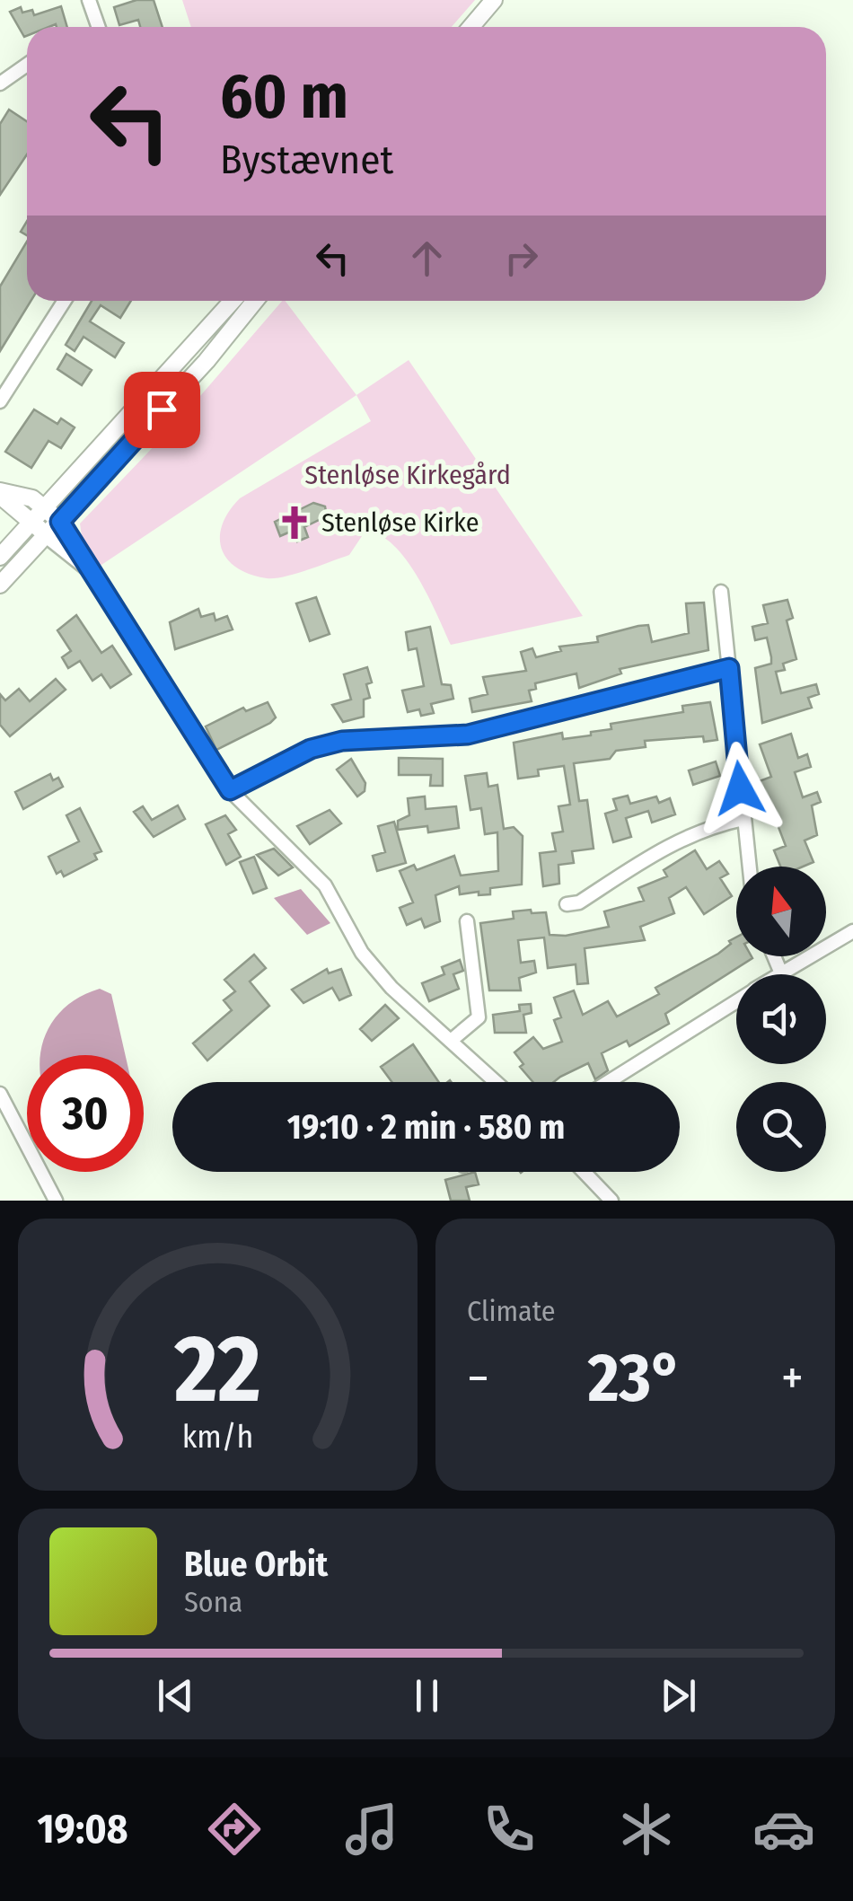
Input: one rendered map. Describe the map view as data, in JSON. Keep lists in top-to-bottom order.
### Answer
{
  "parks": ["Stenløse Kirkegård"],
  "places": {
    "church": ["Stenløse Kirke"]
  },
  "north": "top",
  "page": {
    "turn": ["60 m", "Bystævnet"],
    "limit": "30",
    "trip": "19:10 · 2 min · 580 m",
    "tile": "Climate",
    "heat": ["−", "23°", "+"],
    "song": ["Blue Orbit", "Sona"],
    "tabs": "19:08",
    "gauge": ["22", "km/h"]
  }
}
